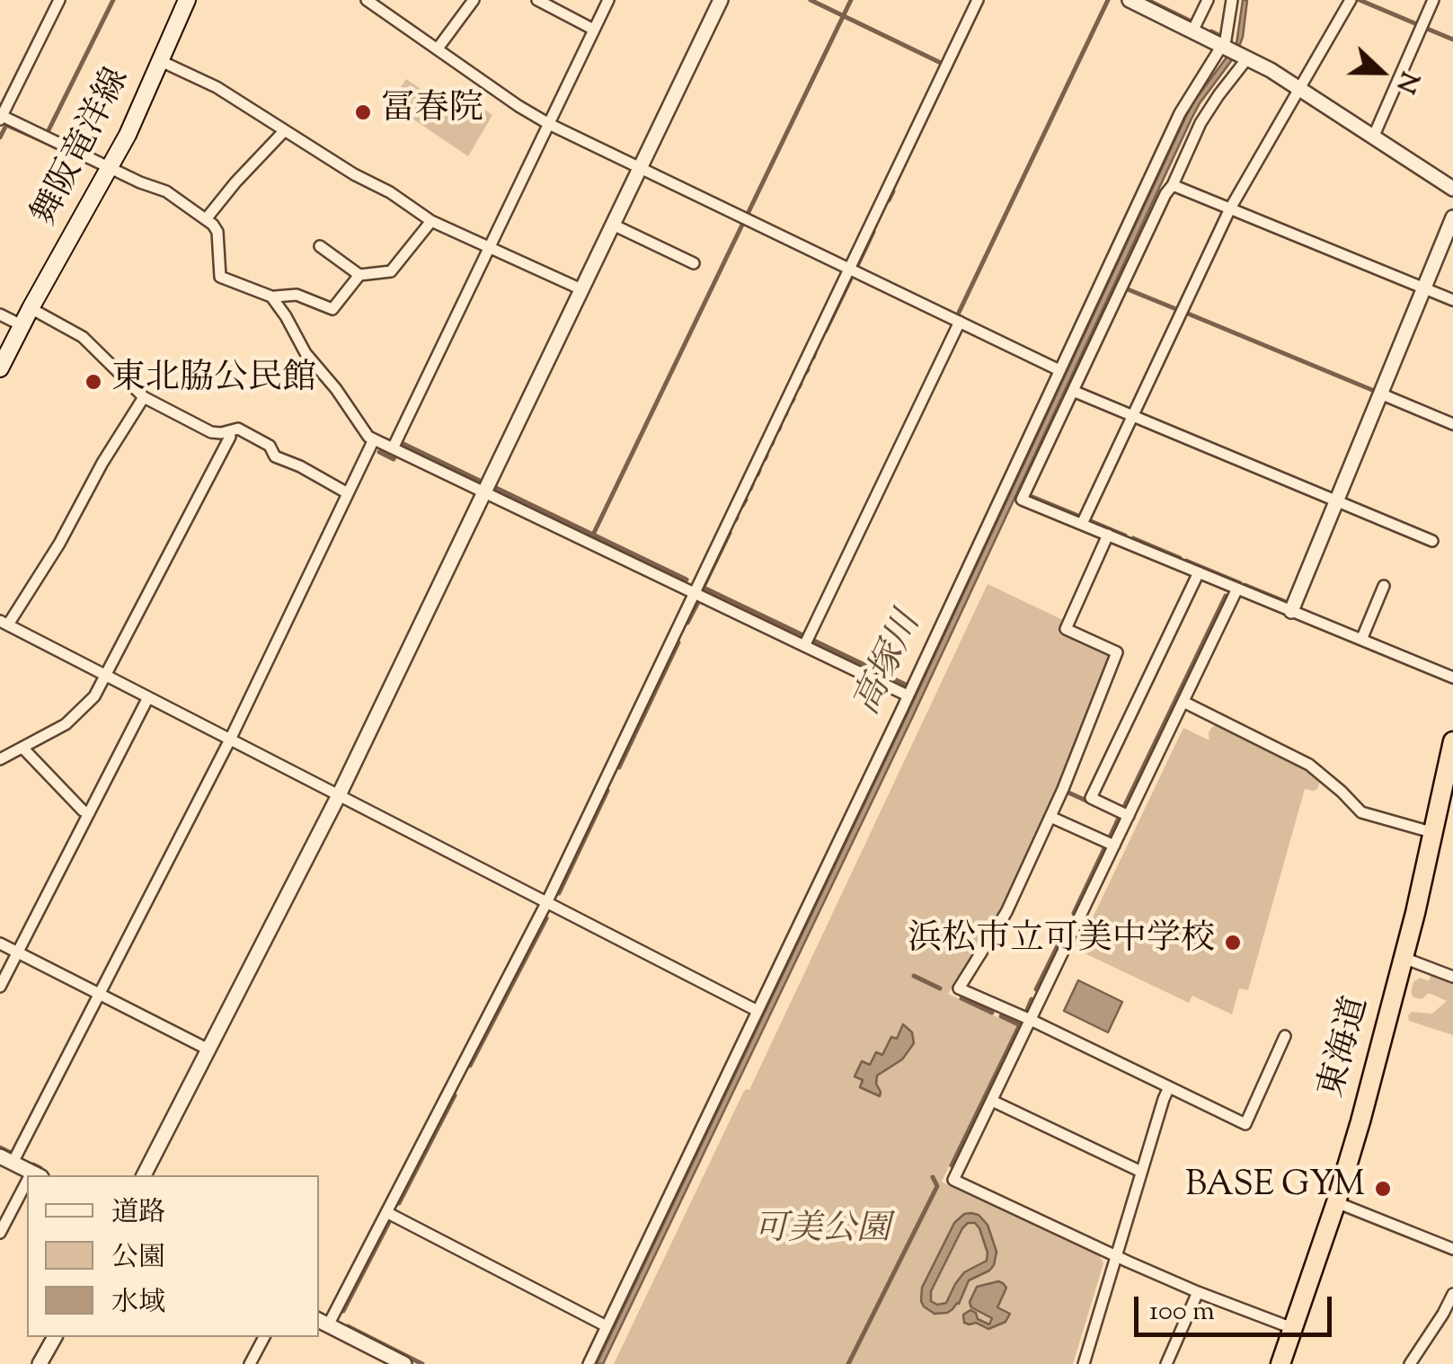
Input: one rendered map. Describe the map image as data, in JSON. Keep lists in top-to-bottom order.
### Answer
{
  "streets": {
    "highway": ["東海道"],
    "main road": ["舞阪竜洋線"]
  },
  "water": ["高塚川"],
  "parks": ["可美公園"],
  "places": [
    "冨春院",
    "東北脇公民館",
    "浜松市立可美中学校",
    "BASE GYM"
  ],
  "legend": ["道路", "公園", "水域"],
  "scale_bar": "100 m",
  "north": "right"
}
